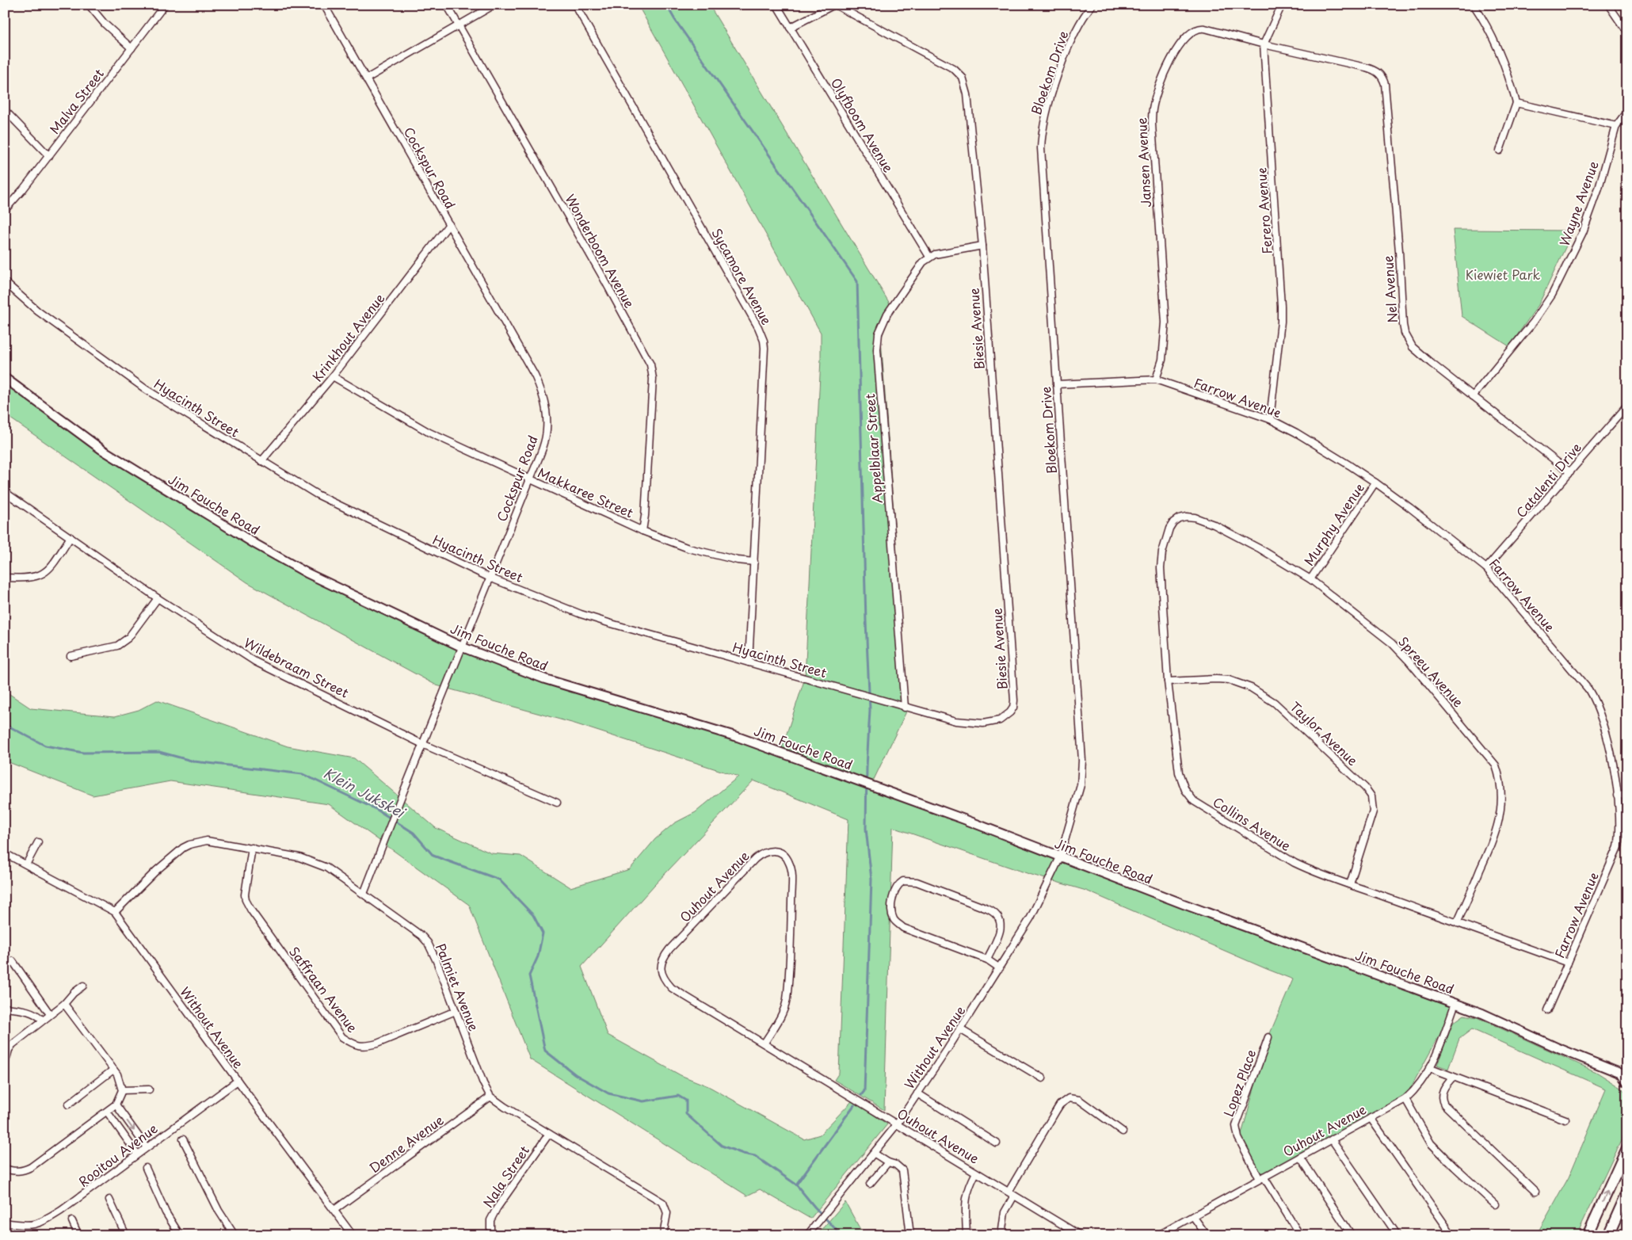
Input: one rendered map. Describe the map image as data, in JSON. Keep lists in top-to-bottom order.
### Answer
{
  "streets": {
    "street": [
      "Bloekom Drive",
      "Malva Street",
      "Olyfboom Avenue",
      "Jansen Avenue",
      "Cockspur Road",
      "Wayne Avenue",
      "Ferero Avenue",
      "Wonderboom Avenue",
      "Sycamore Avenue",
      "Nel Avenue",
      "Biesie Avenue",
      "Krinkhout Avenue",
      "Farrow Avenue",
      "Hyacinth Street",
      "Appelblaar Street",
      "Catalenti Drive",
      "Makkaree Street",
      "Jim Fouche Road",
      "Murphy Avenue",
      "Wildebraam Street",
      "Spreeu Avenue",
      "Taylor Avenue",
      "Collins Avenue",
      "Ouhout Avenue",
      "Palmiet Avenue",
      "Saffraan Avenue",
      "Without Avenue",
      "Lopez Place",
      "Denne Avenue",
      "Rooitou Avenue",
      "Nala Street"
    ]
  },
  "crossings": [
    ["Bloekom Drive", "Farrow Avenue"],
    ["Bloekom Drive", "Jim Fouche Road"],
    ["Bloekom Drive", "Without Avenue"],
    ["Olyfboom Avenue", "Appelblaar Street"],
    ["Jansen Avenue", "Ferero Avenue"],
    ["Jansen Avenue", "Nel Avenue"],
    ["Jansen Avenue", "Farrow Avenue"],
    ["Cockspur Road", "Krinkhout Avenue"],
    ["Cockspur Road", "Hyacinth Street"],
    ["Cockspur Road", "Makkaree Street"],
    ["Cockspur Road", "Jim Fouche Road"],
    ["Cockspur Road", "Wildebraam Street"],
    ["Cockspur Road", "Palmiet Avenue"],
    ["Wayne Avenue", "Nel Avenue"],
    ["Ferero Avenue", "Farrow Avenue"],
    ["Wonderboom Avenue", "Makkaree Street"],
    ["Sycamore Avenue", "Hyacinth Street"],
    ["Sycamore Avenue", "Makkaree Street"],
    ["Nel Avenue", "Catalenti Drive"],
    ["Biesie Avenue", "Hyacinth Street"],
    ["Biesie Avenue", "Appelblaar Street"],
    ["Krinkhout Avenue", "Hyacinth Street"],
    ["Krinkhout Avenue", "Makkaree Street"],
    ["Farrow Avenue", "Catalenti Drive"],
    ["Farrow Avenue", "Murphy Avenue"],
    ["Farrow Avenue", "Collins Avenue"],
    ["Hyacinth Street", "Appelblaar Street"],
    ["Jim Fouche Road", "Ouhout Avenue"],
    ["Jim Fouche Road", "Without Avenue"],
    ["Murphy Avenue", "Spreeu Avenue"],
    ["Spreeu Avenue", "Collins Avenue"],
    ["Taylor Avenue", "Collins Avenue"],
    ["Ouhout Avenue", "Without Avenue"],
    ["Ouhout Avenue", "Lopez Place"],
    ["Palmiet Avenue", "Saffraan Avenue"],
    ["Palmiet Avenue", "Without Avenue"],
    ["Palmiet Avenue", "Denne Avenue"],
    ["Without Avenue", "Denne Avenue"],
    ["Without Avenue", "Rooitou Avenue"]
  ],
  "water": ["Klein Jukskei"],
  "parks": ["Kiewiet Park"]
}
